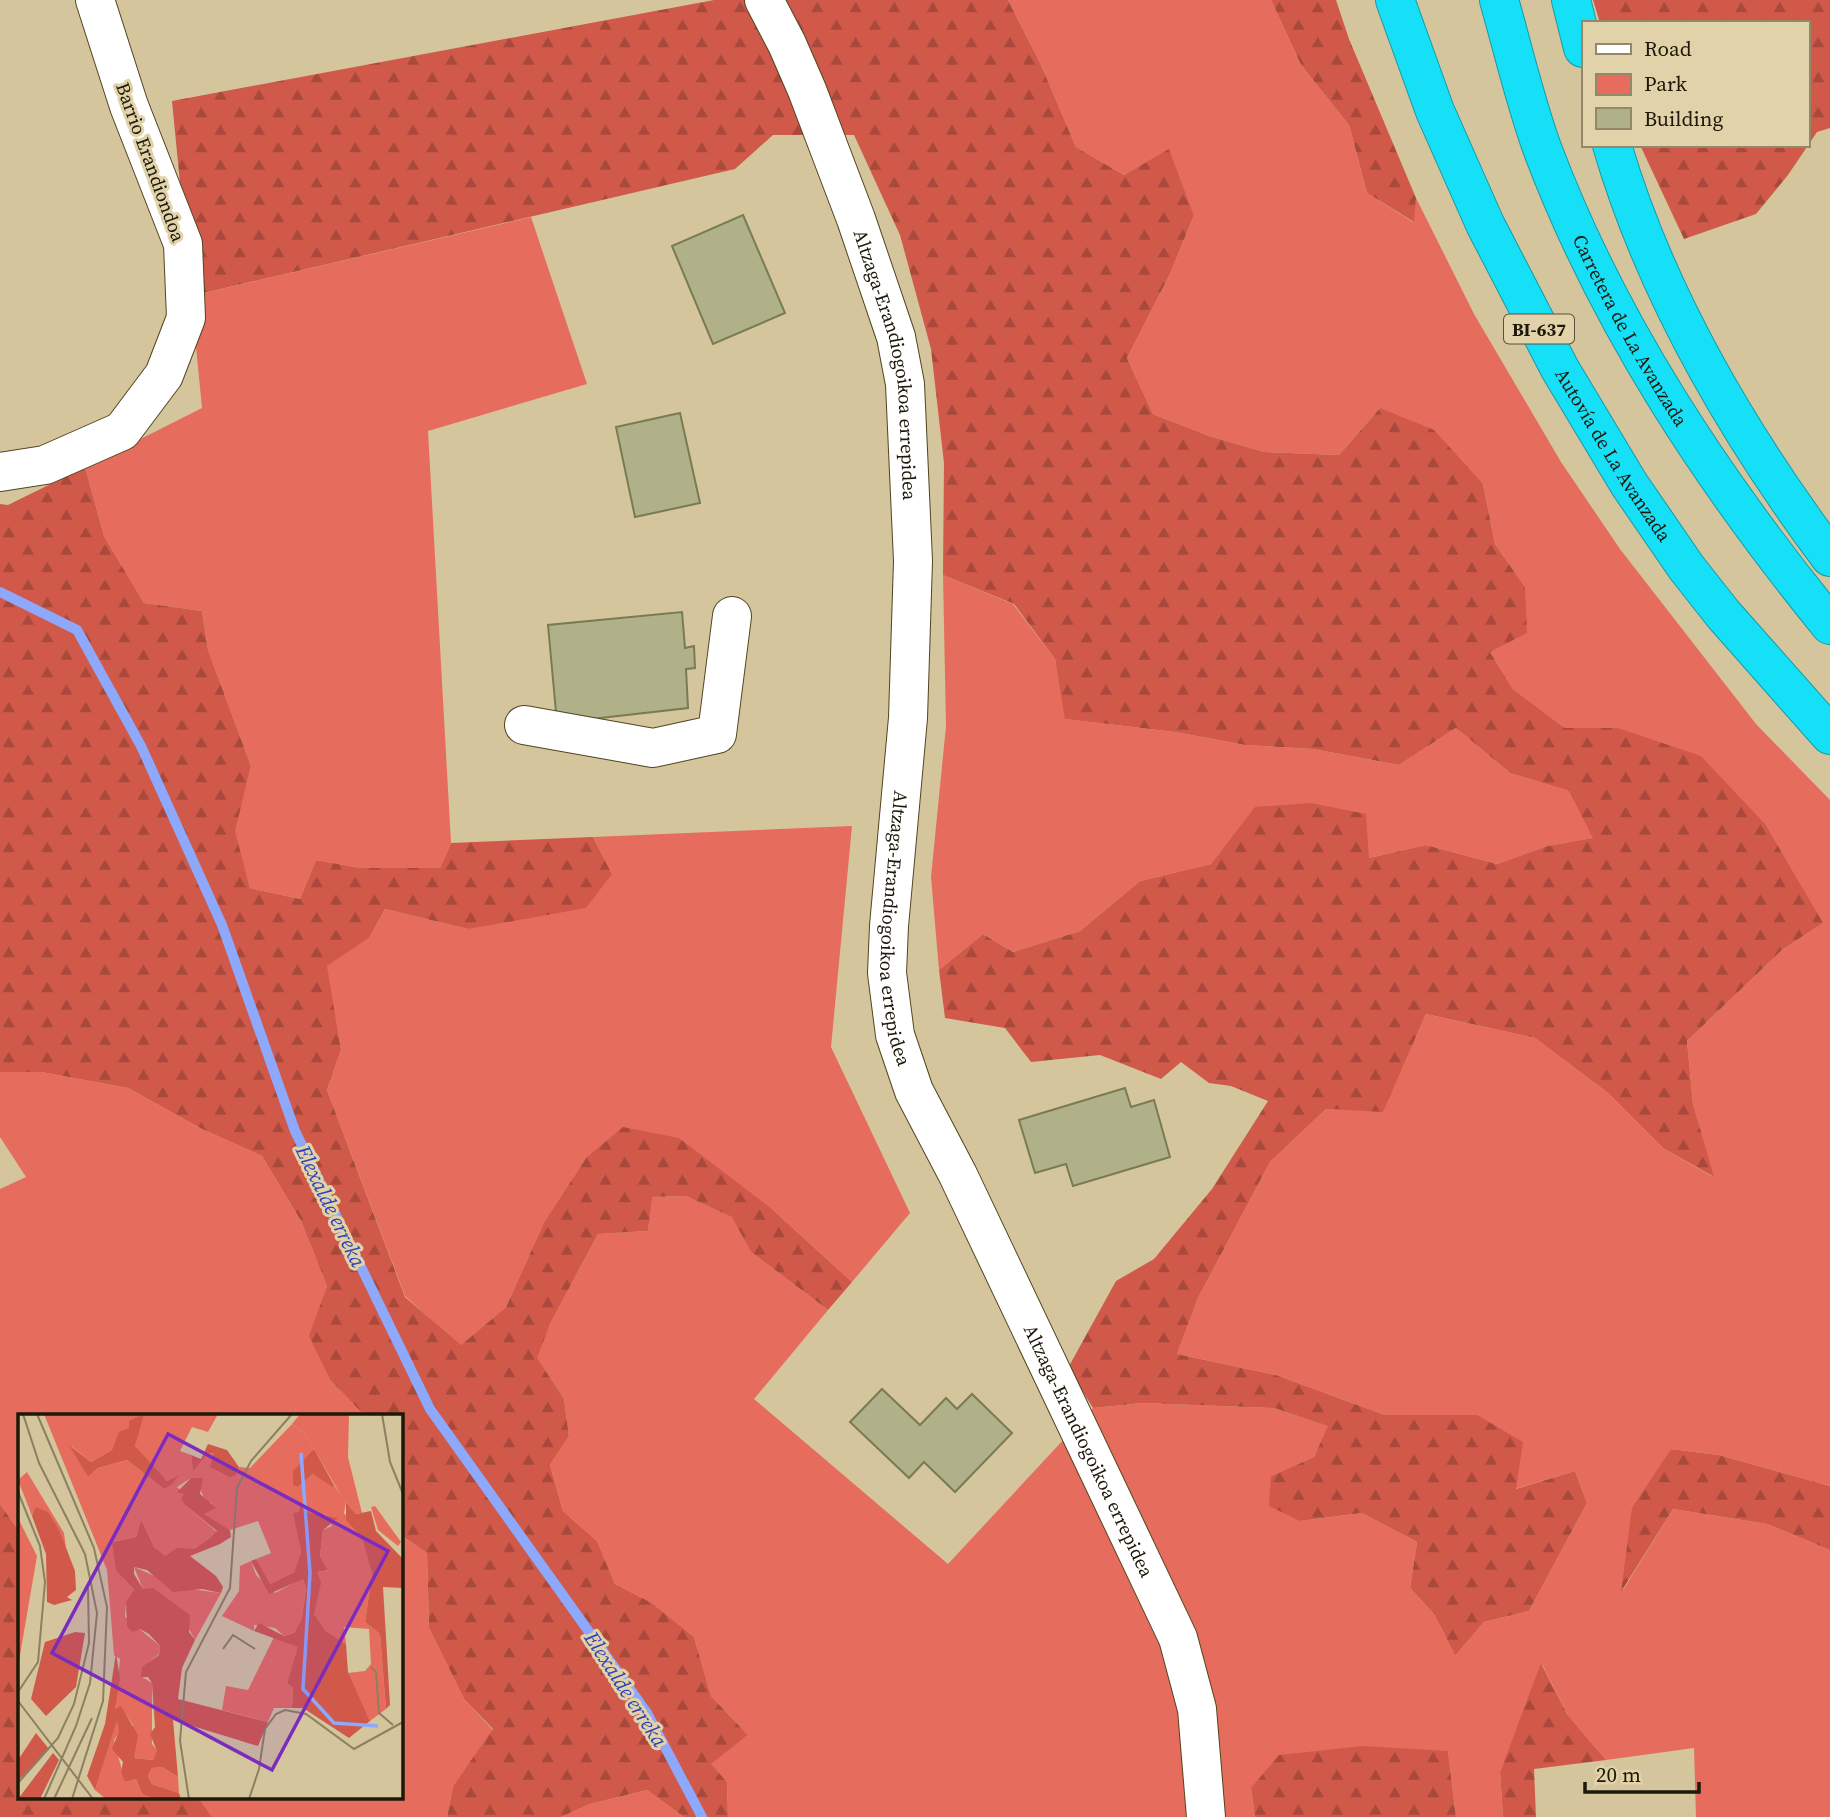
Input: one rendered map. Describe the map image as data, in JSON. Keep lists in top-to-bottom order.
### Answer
{
  "streets": {
    "highway": ["BI-637", "Carretera de La Avanzada", "Autovía de La Avanzada"],
    "street": ["Barrio Erandiondoa", "Altzaga-Erandiogoikoa errepidea"]
  },
  "water": ["Elexalde erreka"],
  "legend": ["Road", "Park", "Building"],
  "scale_bar": "20 m"
}
